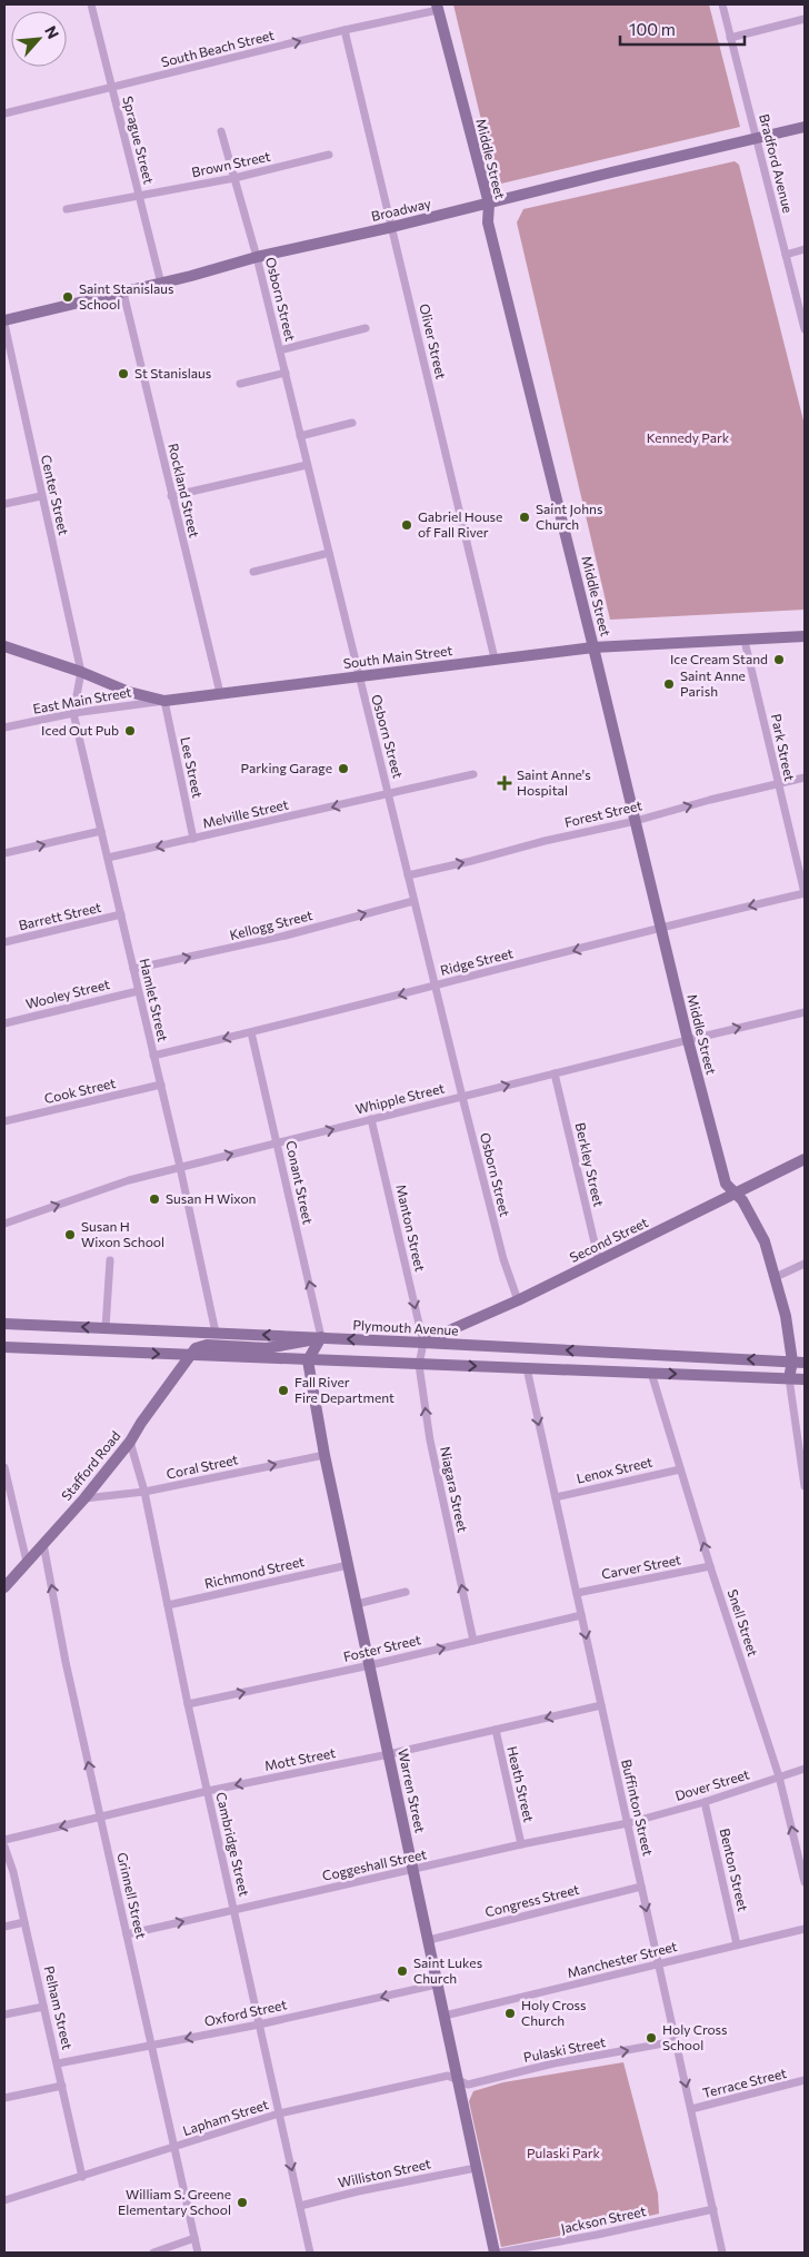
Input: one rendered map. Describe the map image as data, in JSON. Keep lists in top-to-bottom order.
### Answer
{
  "streets": {
    "main road": [
      "Middle Street",
      "Broadway",
      "South Main Street",
      "Second Street",
      "Plymouth Avenue",
      "Stafford Road",
      "Warren Street"
    ],
    "street": [
      "South Beach Street",
      "Sprague Street",
      "Bradford Avenue",
      "Brown Street",
      "Osborn Street",
      "Oliver Street",
      "Rockland Street",
      "Center Street",
      "East Main Street",
      "Park Street",
      "Lee Street",
      "Melville Street",
      "Forest Street",
      "Barrett Street",
      "Kellogg Street",
      "Ridge Street",
      "Wooley Street",
      "Hamlet Street",
      "Cook Street",
      "Whipple Street",
      "Berkley Street",
      "Conant Street",
      "Manton Street",
      "Coral Street",
      "Lenox Street",
      "Niagara Street",
      "Carver Street",
      "Richmond Street",
      "Snell Street",
      "Foster Street",
      "Mott Street",
      "Heath Street",
      "Dover Street",
      "Buffinton Street",
      "Cambridge Street",
      "Coggeshall Street",
      "Benton Street",
      "Grinnell Street",
      "Congress Street",
      "Manchester Street",
      "Pelham Street",
      "Oxford Street",
      "Pulaski Street",
      "Terrace Street",
      "Lapham Street",
      "Williston Street",
      "Jackson Street"
    ]
  },
  "crossings": [
    ["South Beach Street", "Sprague Street"],
    ["South Beach Street", "Middle Street"],
    ["South Beach Street", "Oliver Street"],
    ["Sprague Street", "Brown Street"],
    ["Sprague Street", "Broadway"],
    ["Middle Street", "Broadway"],
    ["Middle Street", "South Main Street"],
    ["Middle Street", "Forest Street"],
    ["Middle Street", "Ridge Street"],
    ["Middle Street", "Whipple Street"],
    ["Middle Street", "Second Street"],
    ["Middle Street", "Plymouth Avenue"],
    ["Bradford Avenue", "Broadway"],
    ["Brown Street", "Osborn Street"],
    ["Broadway", "Osborn Street"],
    ["Broadway", "Oliver Street"],
    ["Broadway", "Rockland Street"],
    ["Broadway", "Center Street"],
    ["Osborn Street", "South Main Street"],
    ["Osborn Street", "Melville Street"],
    ["Osborn Street", "Forest Street"],
    ["Osborn Street", "Kellogg Street"],
    ["Osborn Street", "Ridge Street"],
    ["Osborn Street", "Whipple Street"],
    ["Osborn Street", "Second Street"],
    ["Oliver Street", "South Main Street"],
    ["Rockland Street", "South Main Street"],
    ["Center Street", "South Main Street"],
    ["Center Street", "Hamlet Street"],
    ["South Main Street", "East Main Street"],
    ["South Main Street", "Park Street"],
    ["South Main Street", "Lee Street"],
    ["South Main Street", "Hamlet Street"],
    ["East Main Street", "Lee Street"],
    ["East Main Street", "Hamlet Street"],
    ["Park Street", "Forest Street"],
    ["Park Street", "Ridge Street"],
    ["Lee Street", "Melville Street"],
    ["Melville Street", "Hamlet Street"],
    ["Barrett Street", "Hamlet Street"],
    ["Kellogg Street", "Hamlet Street"],
    ["Ridge Street", "Hamlet Street"],
    ["Ridge Street", "Conant Street"],
    ["Wooley Street", "Hamlet Street"],
    ["Hamlet Street", "Cook Street"],
    ["Hamlet Street", "Whipple Street"],
    ["Hamlet Street", "Plymouth Avenue"],
    ["Whipple Street", "Berkley Street"],
    ["Whipple Street", "Conant Street"],
    ["Whipple Street", "Manton Street"],
    ["Berkley Street", "Second Street"],
    ["Conant Street", "Plymouth Avenue"],
    ["Manton Street", "Second Street"],
    ["Manton Street", "Plymouth Avenue"],
    ["Manton Street", "Niagara Street"],
    ["Second Street", "Plymouth Avenue"],
    ["Second Street", "Niagara Street"],
    ["Plymouth Avenue", "Niagara Street"],
    ["Stafford Road", "Coral Street"],
    ["Stafford Road", "Cambridge Street"],
    ["Stafford Road", "Grinnell Street"],
    ["Coral Street", "Warren Street"],
    ["Coral Street", "Cambridge Street"],
    ["Lenox Street", "Snell Street"],
    ["Lenox Street", "Buffinton Street"],
    ["Niagara Street", "Foster Street"],
    ["Carver Street", "Snell Street"],
    ["Carver Street", "Buffinton Street"],
    ["Richmond Street", "Warren Street"],
    ["Richmond Street", "Cambridge Street"],
    ["Snell Street", "Dover Street"],
    ["Foster Street", "Warren Street"],
    ["Foster Street", "Buffinton Street"],
    ["Foster Street", "Cambridge Street"],
    ["Mott Street", "Heath Street"],
    ["Mott Street", "Warren Street"],
    ["Mott Street", "Buffinton Street"],
    ["Mott Street", "Cambridge Street"],
    ["Mott Street", "Grinnell Street"],
    ["Heath Street", "Coggeshall Street"],
    ["Dover Street", "Buffinton Street"],
    ["Dover Street", "Coggeshall Street"],
    ["Dover Street", "Benton Street"],
    ["Warren Street", "Coggeshall Street"],
    ["Warren Street", "Congress Street"],
    ["Warren Street", "Manchester Street"],
    ["Warren Street", "Oxford Street"],
    ["Warren Street", "Pulaski Street"],
    ["Warren Street", "Lapham Street"],
    ["Warren Street", "Williston Street"],
    ["Buffinton Street", "Coggeshall Street"],
    ["Buffinton Street", "Congress Street"],
    ["Buffinton Street", "Manchester Street"],
    ["Buffinton Street", "Pulaski Street"],
    ["Buffinton Street", "Terrace Street"],
    ["Buffinton Street", "Jackson Street"],
    ["Cambridge Street", "Coggeshall Street"],
    ["Cambridge Street", "Oxford Street"],
    ["Cambridge Street", "Lapham Street"],
    ["Cambridge Street", "Williston Street"],
    ["Coggeshall Street", "Grinnell Street"],
    ["Benton Street", "Manchester Street"],
    ["Grinnell Street", "Oxford Street"],
    ["Grinnell Street", "Lapham Street"],
    ["Pelham Street", "Oxford Street"],
    ["Pelham Street", "Lapham Street"],
    ["Pulaski Street", "Lapham Street"]
  ],
  "one_way": [
    "South Beach Street",
    "Melville Street",
    "Forest Street",
    "Kellogg Street",
    "Ridge Street",
    "Whipple Street",
    "Conant Street",
    "Manton Street",
    "Coral Street",
    "Niagara Street",
    "Snell Street",
    "Foster Street",
    "Mott Street",
    "Buffinton Street",
    "Grinnell Street",
    "Oxford Street",
    "Pulaski Street"
  ],
  "parks": ["Kennedy Park", "Pulaski Park"],
  "places": {
    "other": [
      "Saint Stanislaus School",
      "St Stanislaus",
      "Saint Johns Church",
      "Gabriel House of Fall River",
      "Ice Cream Stand",
      "Saint Anne Parish",
      "Iced Out Pub",
      "Parking Garage",
      "Susan H Wixon",
      "Susan H Wixon School",
      "Fall River Fire Department",
      "Saint Lukes Church",
      "Holy Cross Church",
      "Holy Cross School",
      "William S. Greene Elementary School"
    ],
    "health": ["Saint Anne's Hospital"]
  },
  "scale_bar": "100 m",
  "north": "top right"
}
